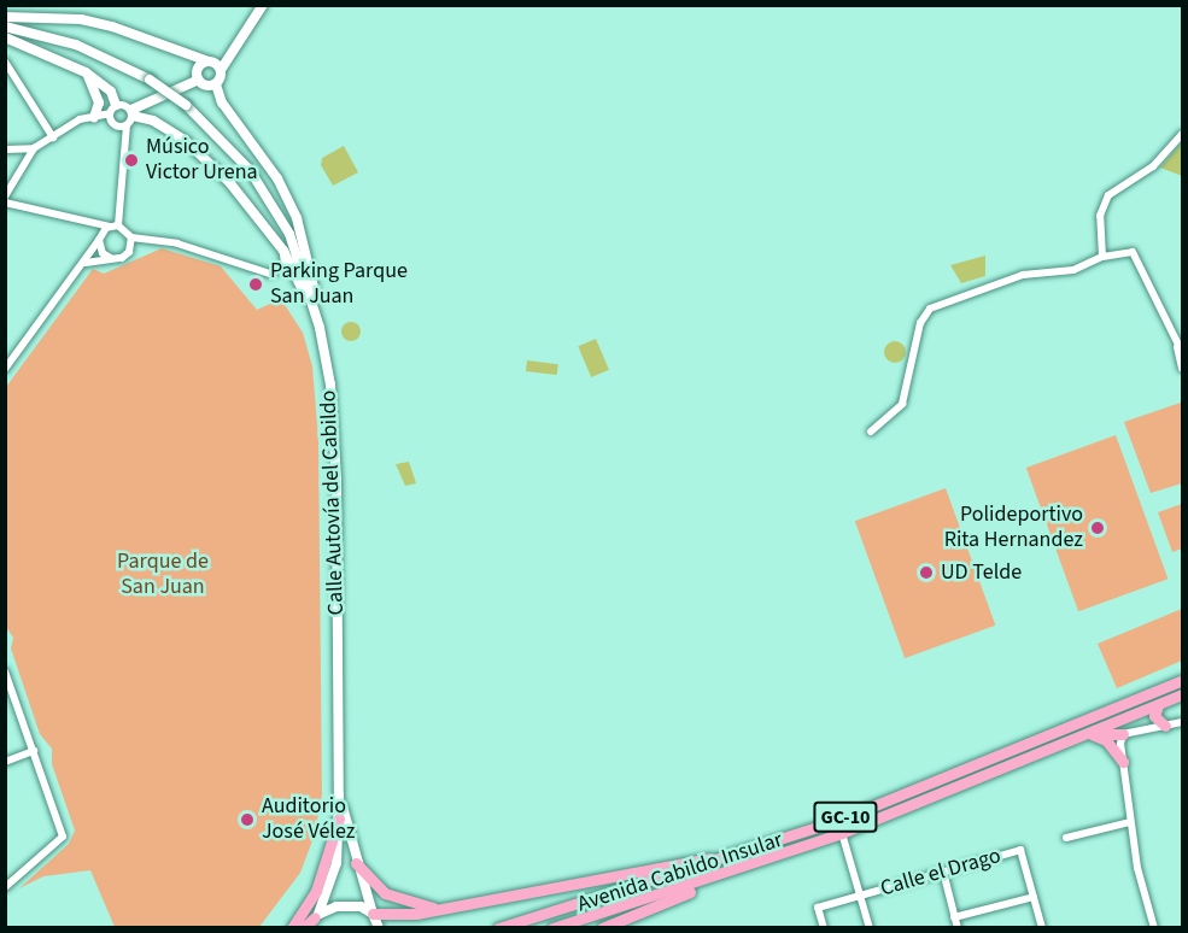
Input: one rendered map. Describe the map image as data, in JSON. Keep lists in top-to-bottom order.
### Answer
{
  "streets": {
    "main road": ["Calle Autovía del Cabildo", "GC-10", "Avenida Cabildo Insular"],
    "street": ["Calle el Drago"]
  },
  "parks": ["Parque de San Juan"],
  "places": [
    "Músico Victor Urena",
    "Parking Parque San Juan",
    "Polideportivo Rita Hernandez",
    "UD Telde",
    "Auditorio José Vélez"
  ]
}
